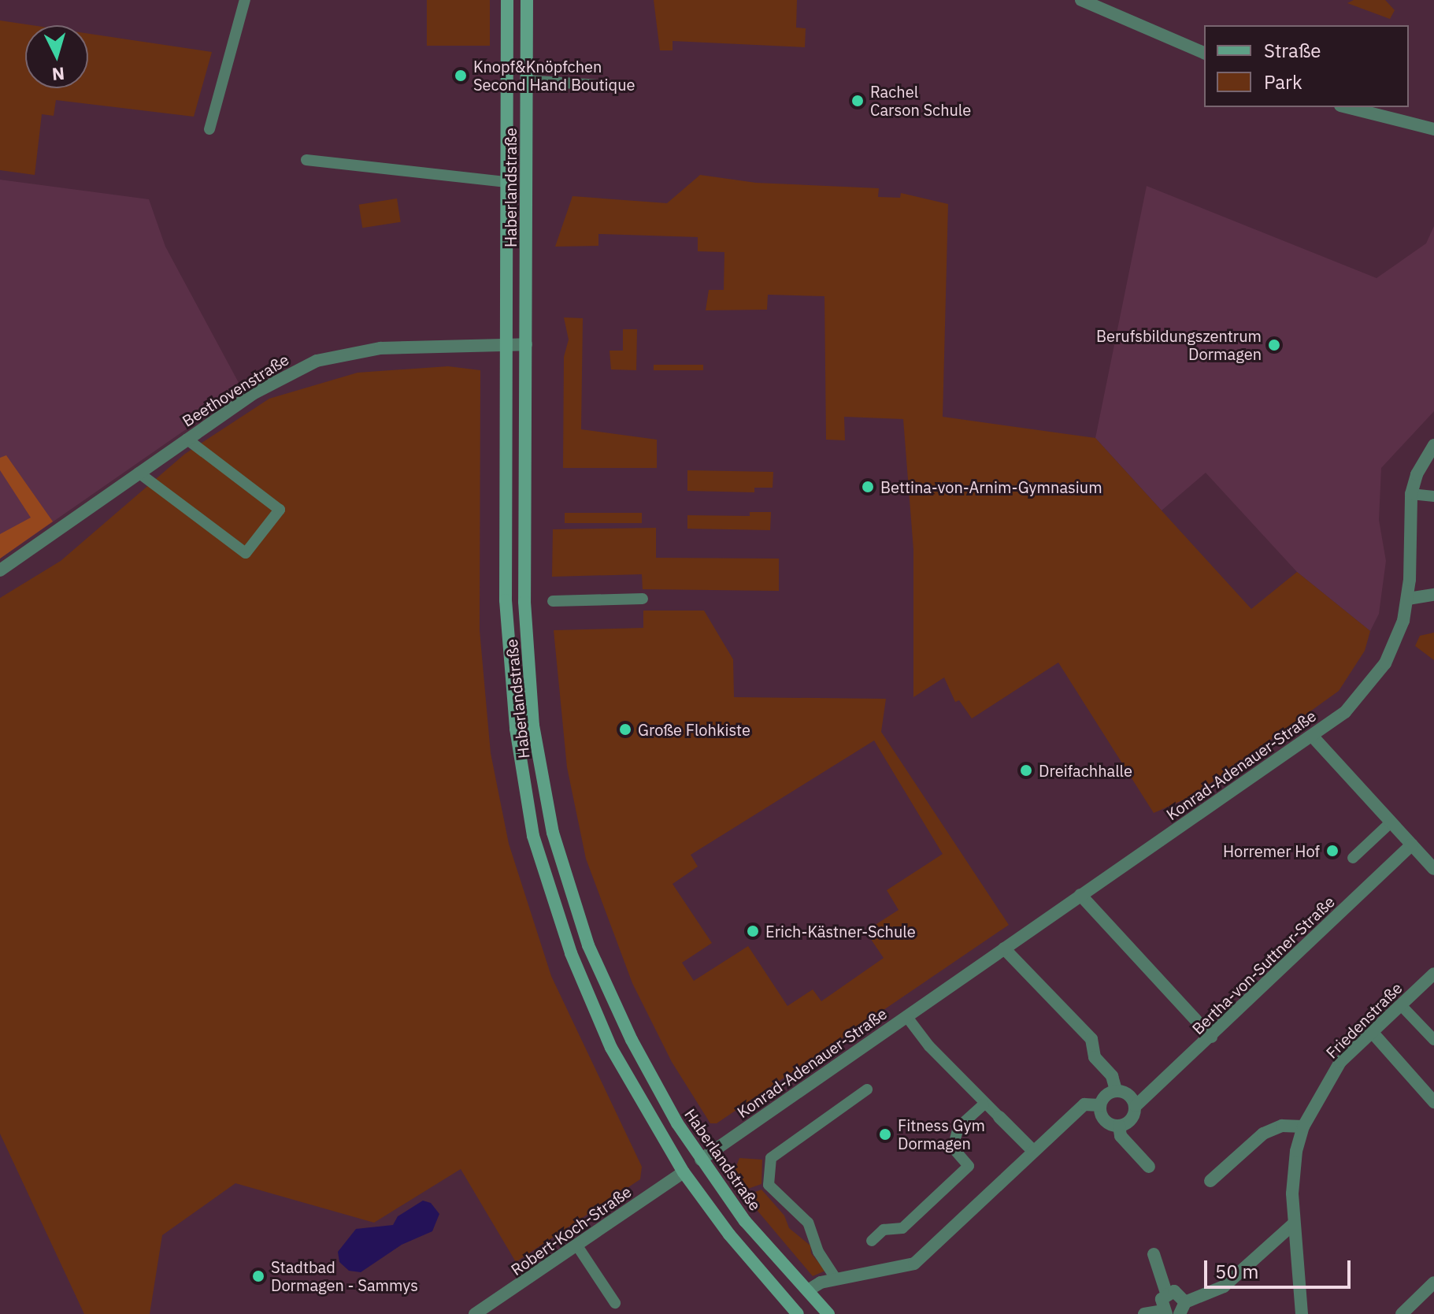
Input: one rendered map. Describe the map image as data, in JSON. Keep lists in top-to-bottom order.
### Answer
{
  "streets": {
    "street": [
      "Haberlandstraße",
      "Beethovenstraße",
      "Konrad-Adenauer-Straße",
      "Bertha-von-Suttner-Straße",
      "Friedenstraße",
      "Robert-Koch-Straße"
    ]
  },
  "crossings": [
    ["Haberlandstraße", "Beethovenstraße"],
    ["Haberlandstraße", "Konrad-Adenauer-Straße"],
    ["Haberlandstraße", "Robert-Koch-Straße"]
  ],
  "places": [
    "Knopf&Knöpfchen Second Hand Boutique",
    "Rachel Carson Schule",
    "Berufsbildungszentrum Dormagen",
    "Bettina-von-Arnim-Gymnasium",
    "Große Flohkiste",
    "Dreifachhalle",
    "Horremer Hof",
    "Erich-Kästner-Schule",
    "Fitness Gym Dormagen",
    "Stadtbad Dormagen - Sammys"
  ],
  "legend": ["Straße", "Park"],
  "scale_bar": "50 m",
  "north": "bottom"
}
